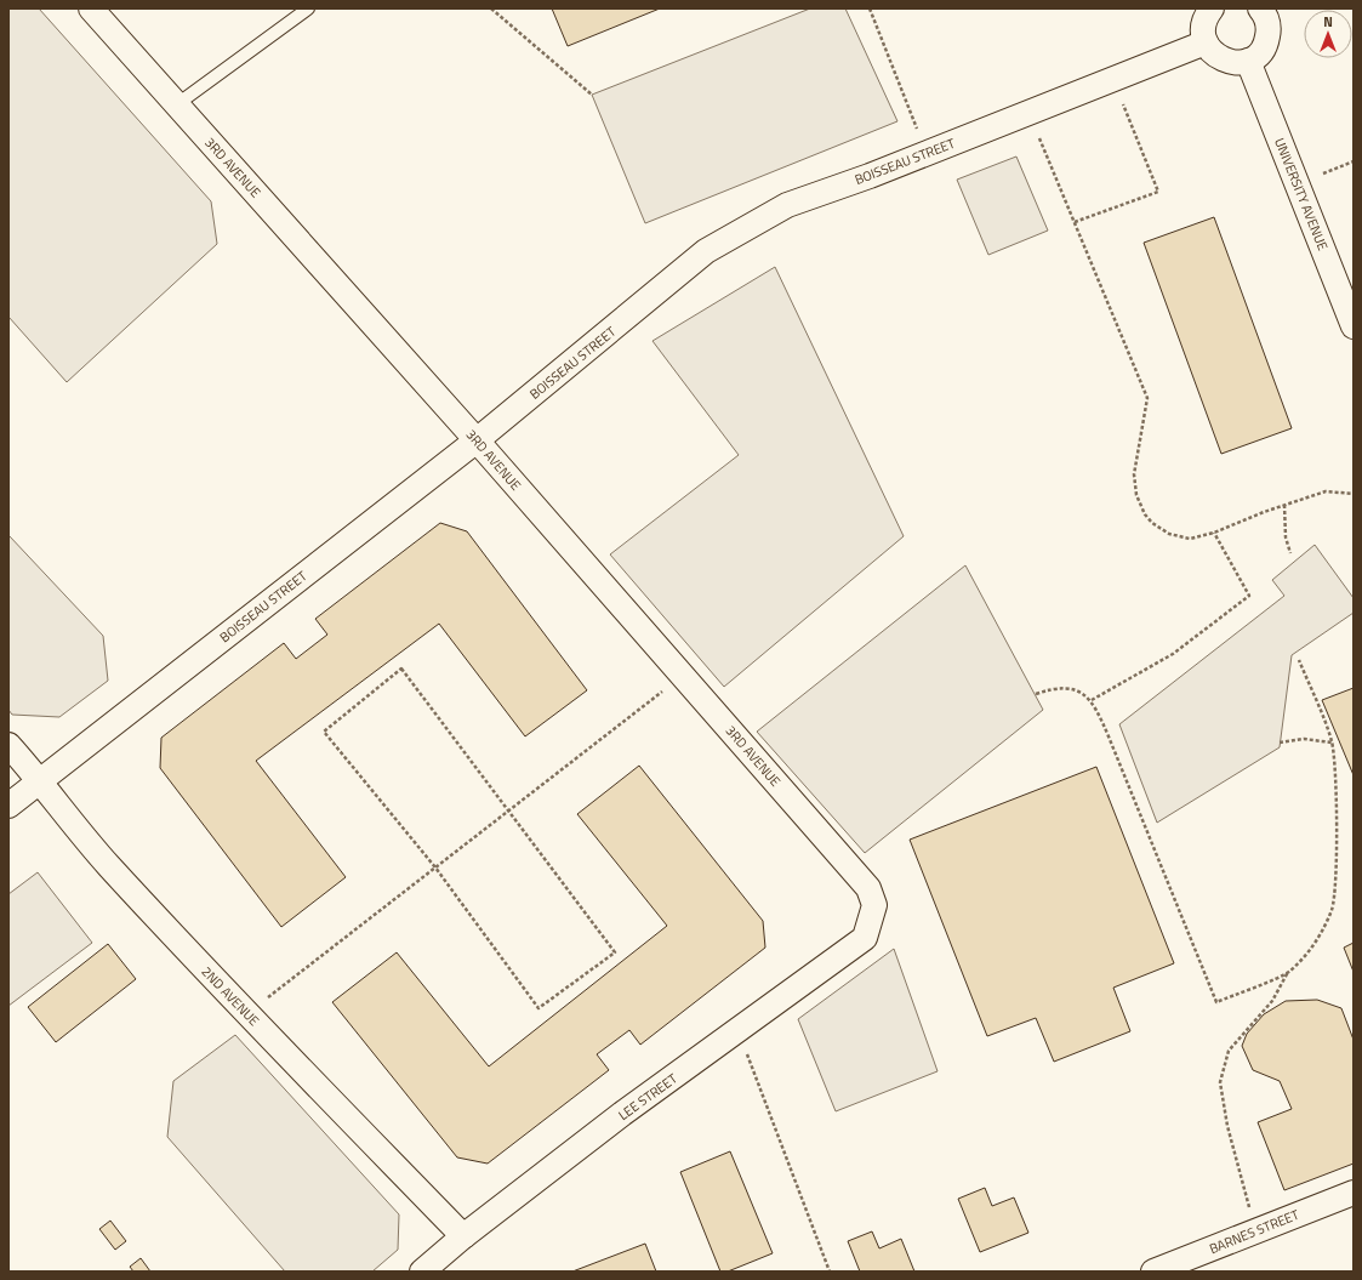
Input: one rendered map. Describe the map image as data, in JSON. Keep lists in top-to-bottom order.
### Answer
{
  "streets": {
    "street": [
      "BOISSEAU STREET",
      "3RD AVENUE",
      "UNIVERSITY AVENUE",
      "2ND AVENUE",
      "LEE STREET",
      "BARNES STREET"
    ]
  },
  "crossings": [
    ["BOISSEAU STREET", "3RD AVENUE"],
    ["BOISSEAU STREET", "2ND AVENUE"],
    ["3RD AVENUE", "LEE STREET"],
    ["2ND AVENUE", "LEE STREET"]
  ],
  "north": "top"
}
